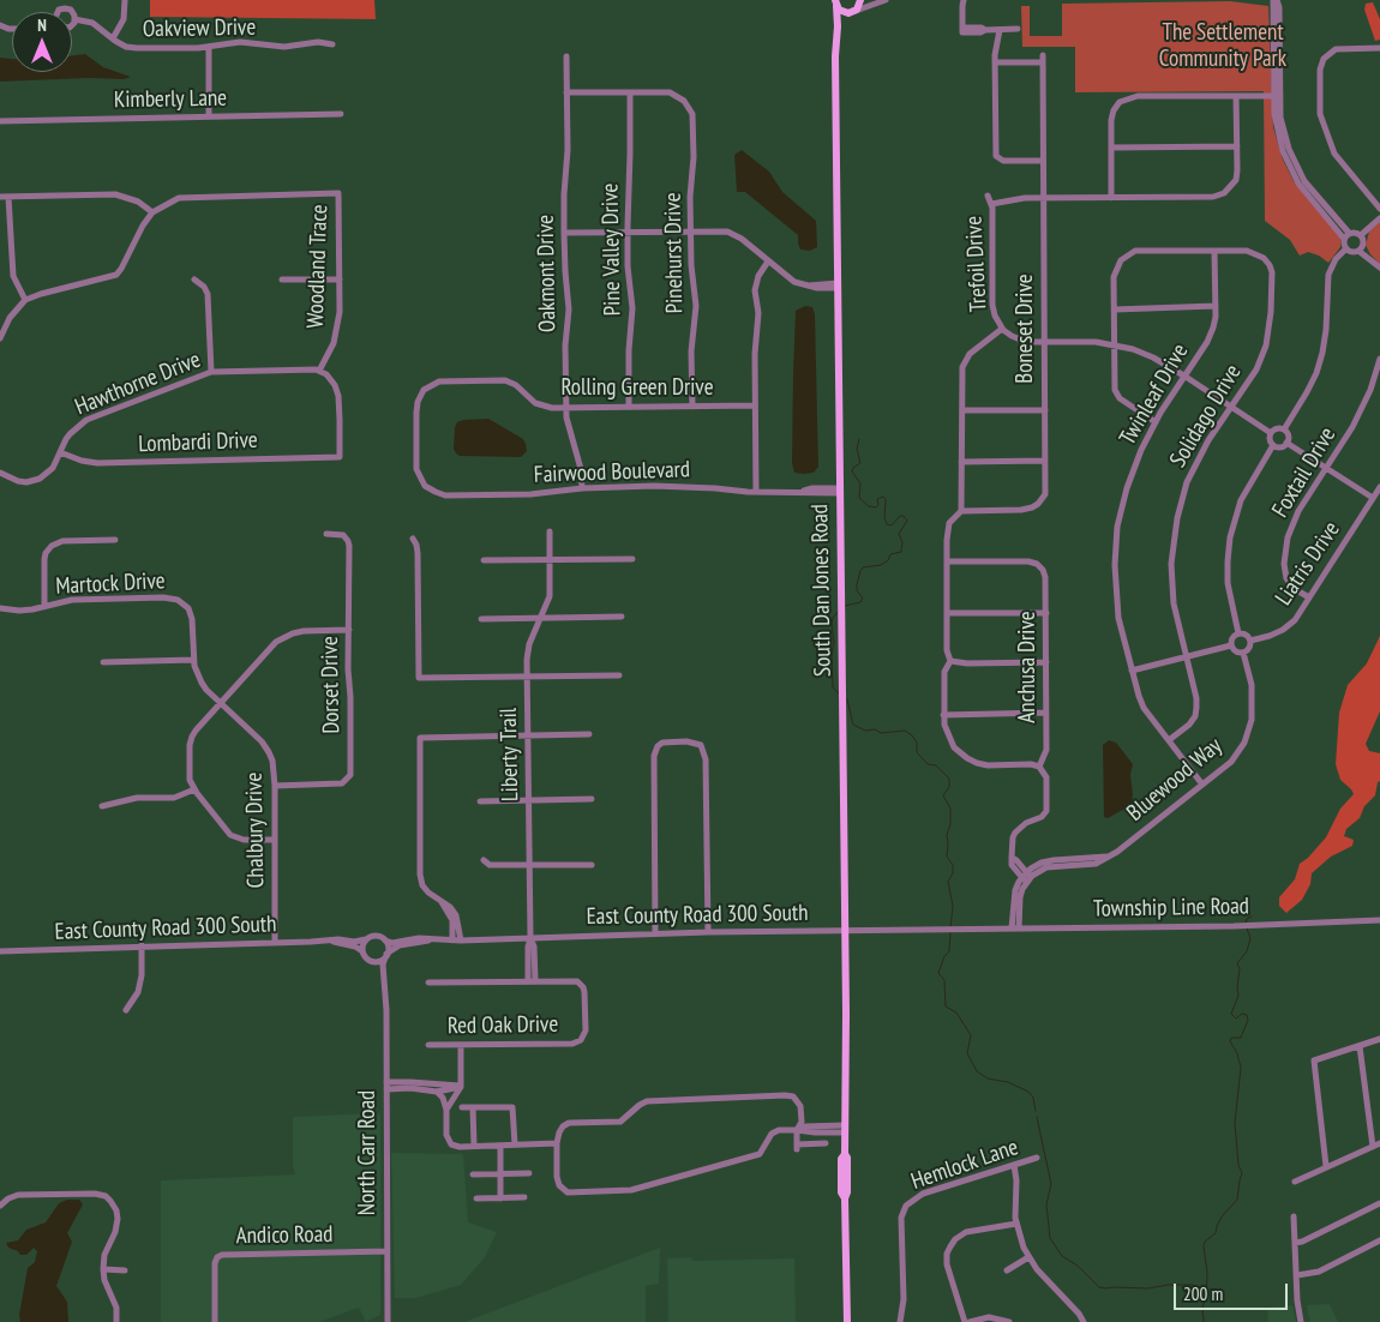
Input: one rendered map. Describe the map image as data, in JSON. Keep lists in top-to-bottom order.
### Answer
{
  "streets": {
    "main road": ["South Dan Jones Road"],
    "street": [
      "Oakview Drive",
      "Kimberly Lane",
      "Pine Valley Drive",
      "Pinehurst Drive",
      "Trefoil Drive",
      "Woodland Trace",
      "Oakmont Drive",
      "Boneset Drive",
      "Hawthorne Drive",
      "Rolling Green Drive",
      "Twinleaf Drive",
      "Solidago Drive",
      "Lombardi Drive",
      "Fairwood Boulevard",
      "Foxtail Drive",
      "Liatris Drive",
      "Martock Drive",
      "Anchusa Drive",
      "Dorset Drive",
      "Liberty Trail",
      "Bluewood Way",
      "Chalbury Drive",
      "Township Line Road",
      "East County Road 300 South",
      "Red Oak Drive",
      "North Carr Road",
      "Hemlock Lane",
      "Andico Road"
    ]
  },
  "crossings": [
    ["Pine Valley Drive", "Pinehurst Drive"],
    ["Pine Valley Drive", "Rolling Green Drive"],
    ["Pinehurst Drive", "Rolling Green Drive"],
    ["Woodland Trace", "Hawthorne Drive"],
    ["Woodland Trace", "Lombardi Drive"],
    ["Oakmont Drive", "Rolling Green Drive"],
    ["Oakmont Drive", "Fairwood Boulevard"],
    ["Hawthorne Drive", "Lombardi Drive"],
    ["Rolling Green Drive", "Fairwood Boulevard"],
    ["Twinleaf Drive", "Solidago Drive"],
    ["Twinleaf Drive", "Bluewood Way"],
    ["Fairwood Boulevard", "South Dan Jones Road"],
    ["Foxtail Drive", "Liatris Drive"],
    ["Liatris Drive", "Bluewood Way"],
    ["Martock Drive", "Chalbury Drive"],
    ["South Dan Jones Road", "East County Road 300 South"],
    ["Dorset Drive", "Chalbury Drive"],
    ["Liberty Trail", "East County Road 300 South"],
    ["Liberty Trail", "Red Oak Drive"],
    ["Chalbury Drive", "East County Road 300 South"],
    ["Township Line Road", "East County Road 300 South"],
    ["East County Road 300 South", "North Carr Road"],
    ["North Carr Road", "Andico Road"]
  ],
  "parks": ["The Settlement Community Park"],
  "scale_bar": "200 m",
  "north": "top"
}
